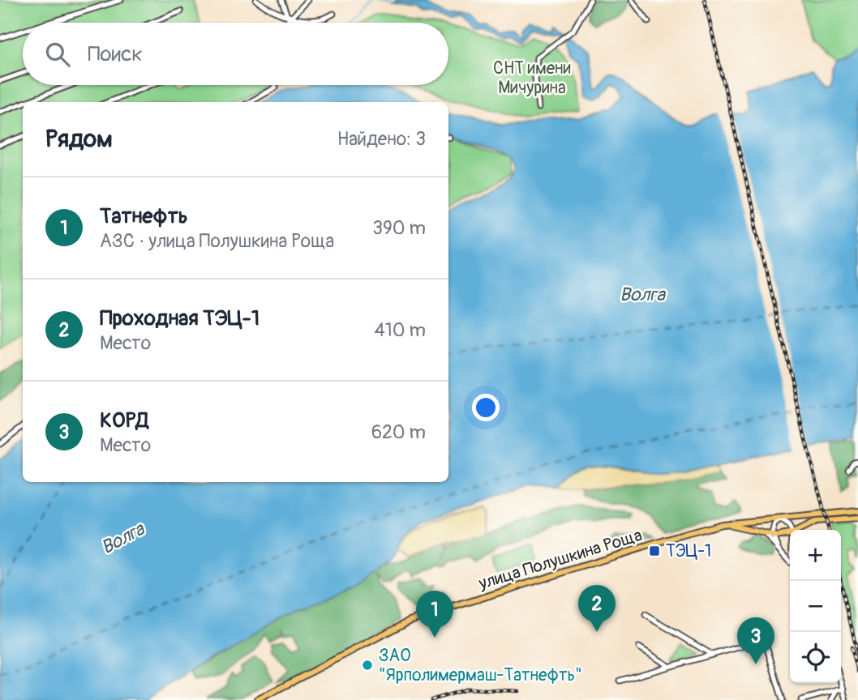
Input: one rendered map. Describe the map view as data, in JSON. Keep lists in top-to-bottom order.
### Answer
{
  "streets": {
    "main road": ["улица Полушкина Роща"]
  },
  "water": ["Волга"],
  "parks": ["СНТ имени Мичурина"],
  "places": {
    "transit": ["ТЭЦ-1"],
    "other": ["ЗАО \"Ярполимермаш-Татнефть\""]
  },
  "page": {
    "search": "Поиск",
    "heading": ["Рядом", "Найдено: 3"],
    "list": [
      {
        "mark": "1",
        "name": "Татнефть",
        "note": "АЗС · улица Полушкина Роща",
        "value": "390 m"
      },
      {
        "mark": "2",
        "name": "Проходная ТЭЦ-1",
        "note": "Место",
        "value": "410 m"
      },
      {
        "mark": "3",
        "name": "КОРД",
        "note": "Место",
        "value": "620 m"
      }
    ],
    "map_buttons": ["+", "−"],
    "pins": ["2", "1", "3"]
  }
}
